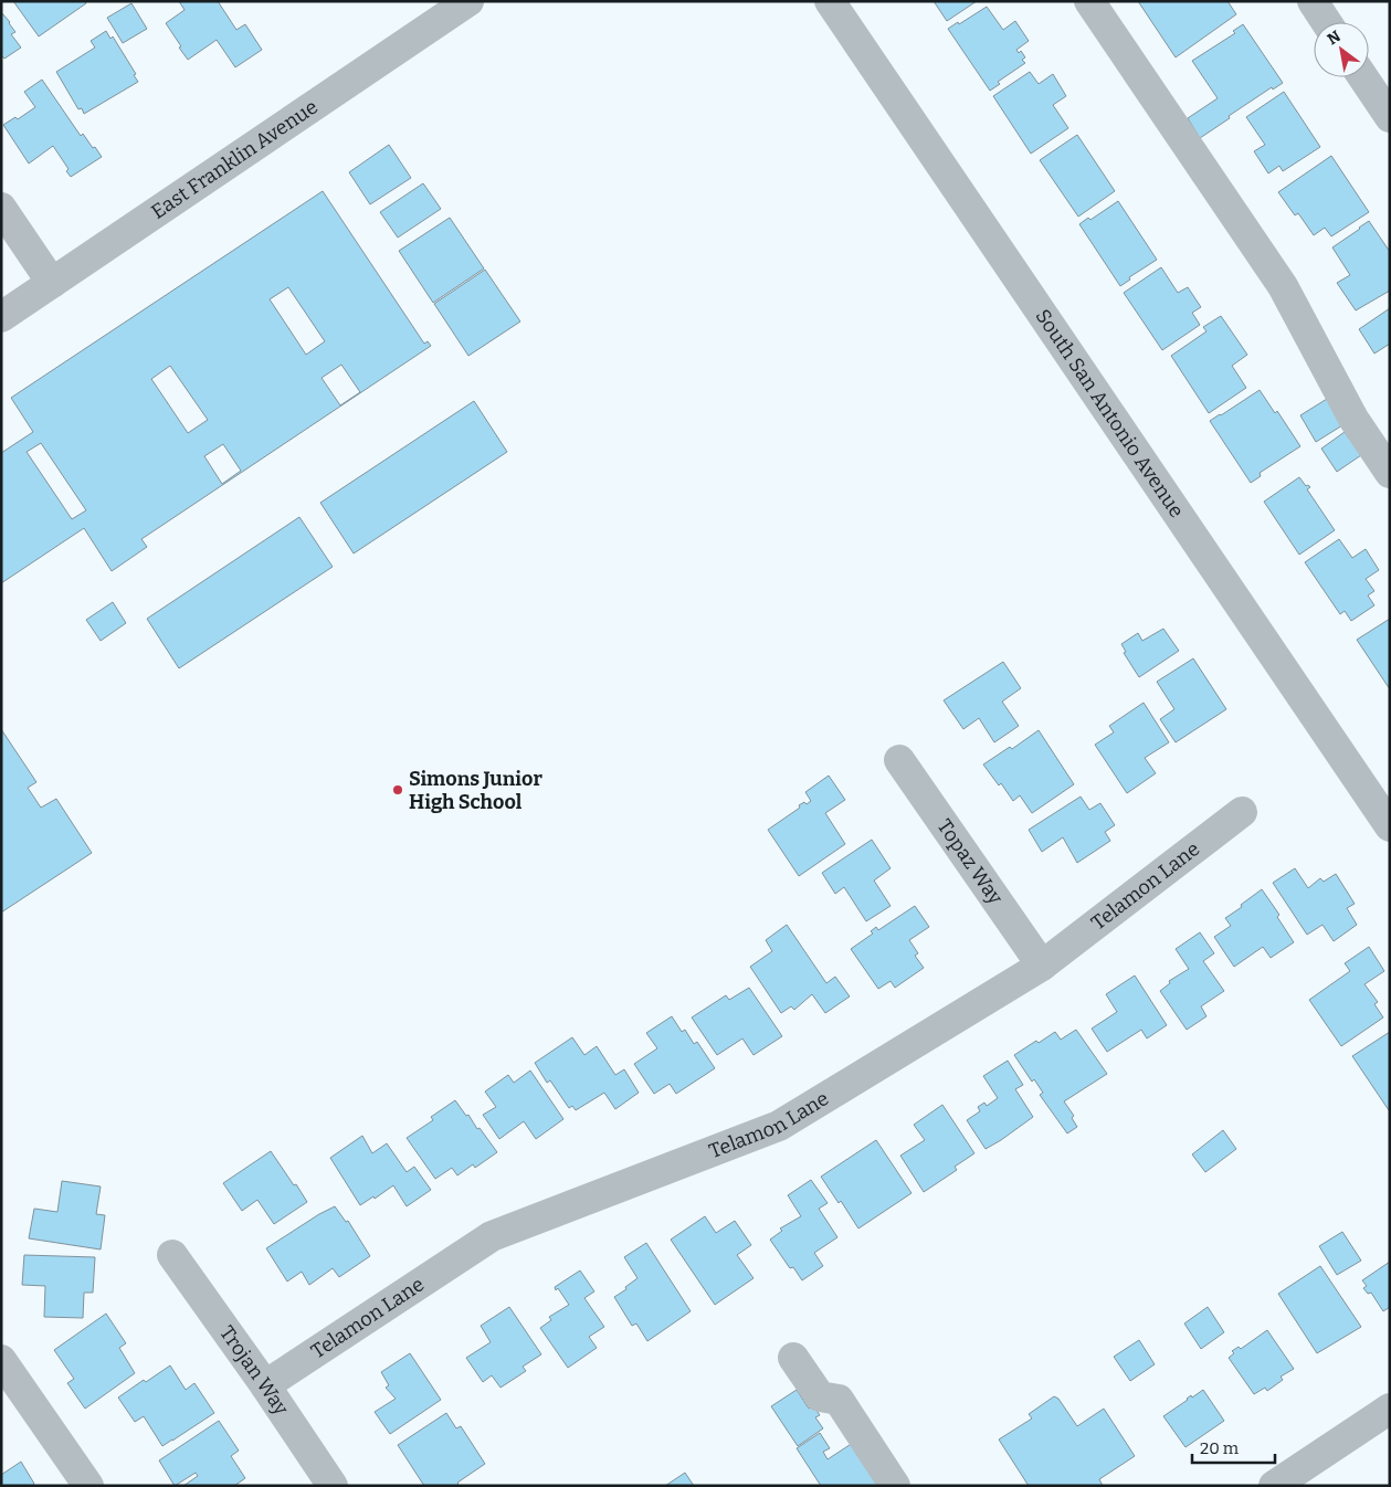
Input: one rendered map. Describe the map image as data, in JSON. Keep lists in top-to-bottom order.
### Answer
{
  "streets": {
    "street": [
      "East Franklin Avenue",
      "South San Antonio Avenue",
      "Topaz Way",
      "Telamon Lane",
      "Trojan Way"
    ]
  },
  "crossings": [
    ["Topaz Way", "Telamon Lane"],
    ["Telamon Lane", "Trojan Way"]
  ],
  "places": ["Simons Junior High School"],
  "scale_bar": "20 m",
  "north": "top left"
}
